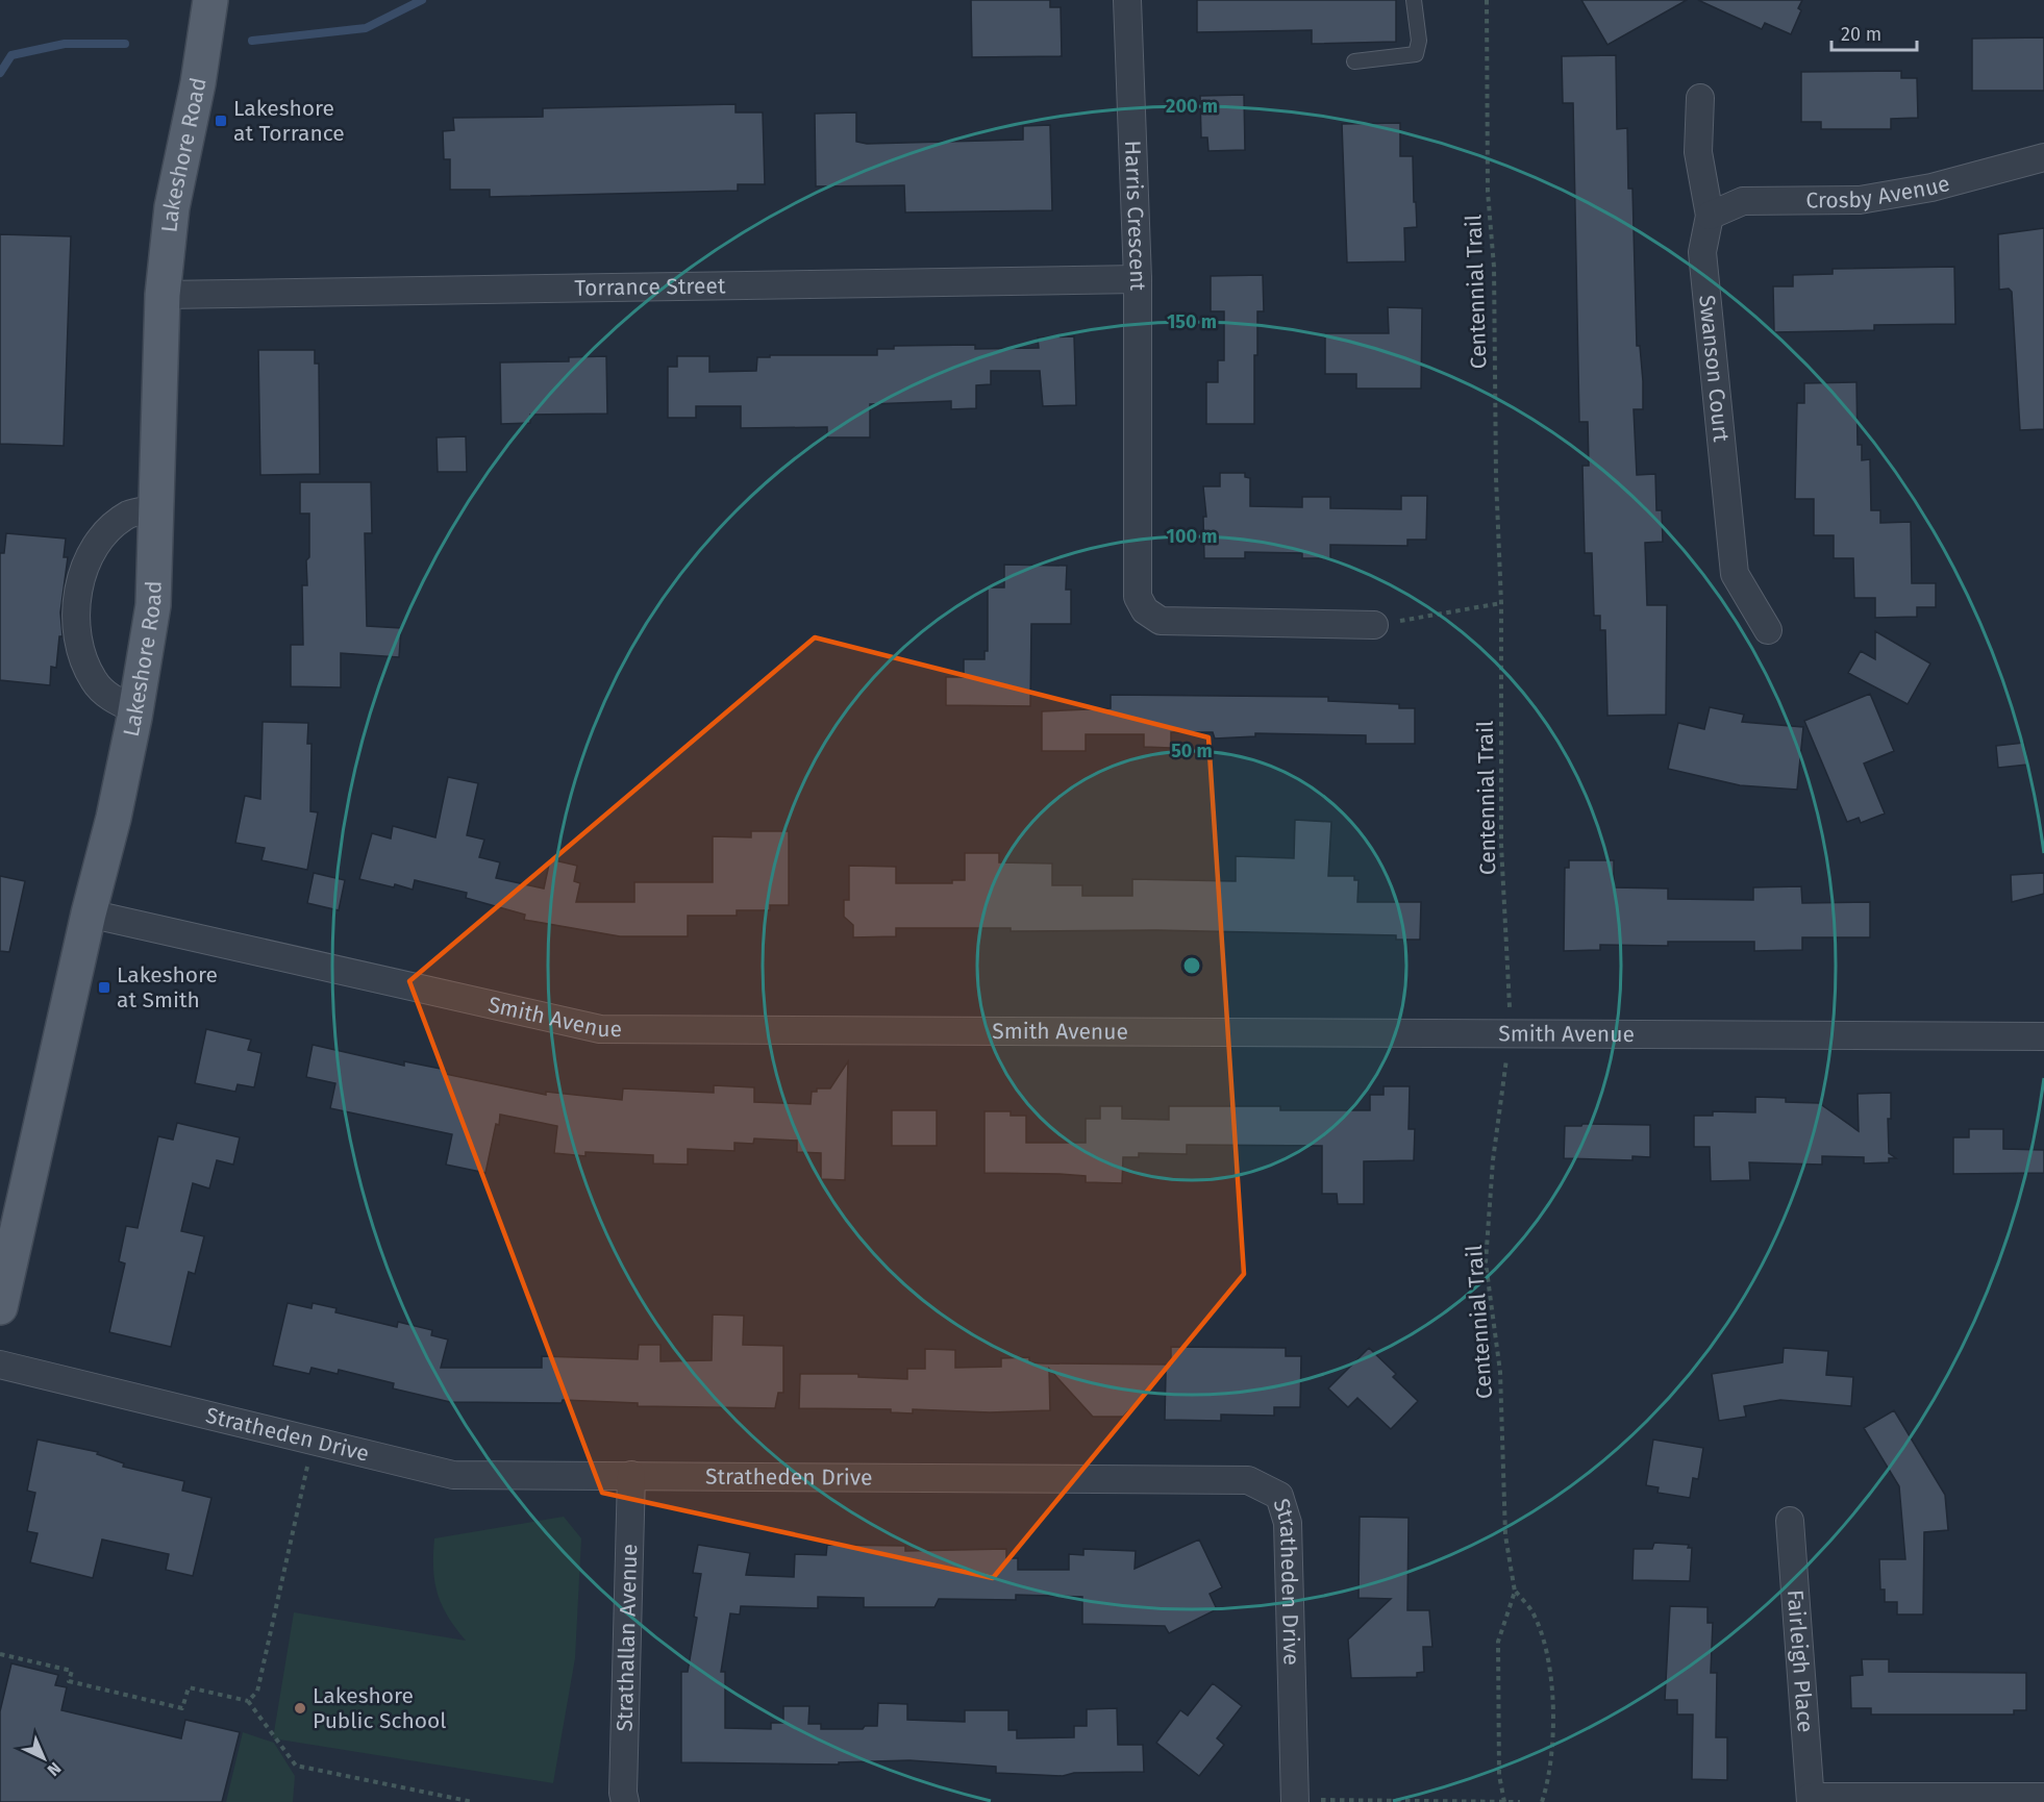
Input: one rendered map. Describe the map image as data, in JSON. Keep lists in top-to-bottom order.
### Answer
{
  "streets": {
    "main road": ["Lakeshore Road"],
    "street": [
      "Crosby Avenue",
      "Harris Crescent",
      "Torrance Street",
      "Swanson Court",
      "Smith Avenue",
      "Stratheden Drive",
      "Strathallan Avenue",
      "Fairleigh Place"
    ],
    "path": ["Centennial Trail"]
  },
  "crossings": [
    ["Lakeshore Road", "Torrance Street"],
    ["Lakeshore Road", "Smith Avenue"],
    ["Crosby Avenue", "Swanson Court"],
    ["Harris Crescent", "Torrance Street"],
    ["Centennial Trail", "Smith Avenue"],
    ["Stratheden Drive", "Strathallan Avenue"]
  ],
  "places": {
    "transit": ["Lakeshore at Torrance", "Lakeshore at Smith"],
    "other": ["Lakeshore Public School"]
  },
  "scale_bar": "20 m",
  "north": "bottom right",
  "rings": [
    "200 m",
    "150 m",
    "100 m",
    "50 m"
  ]
}
